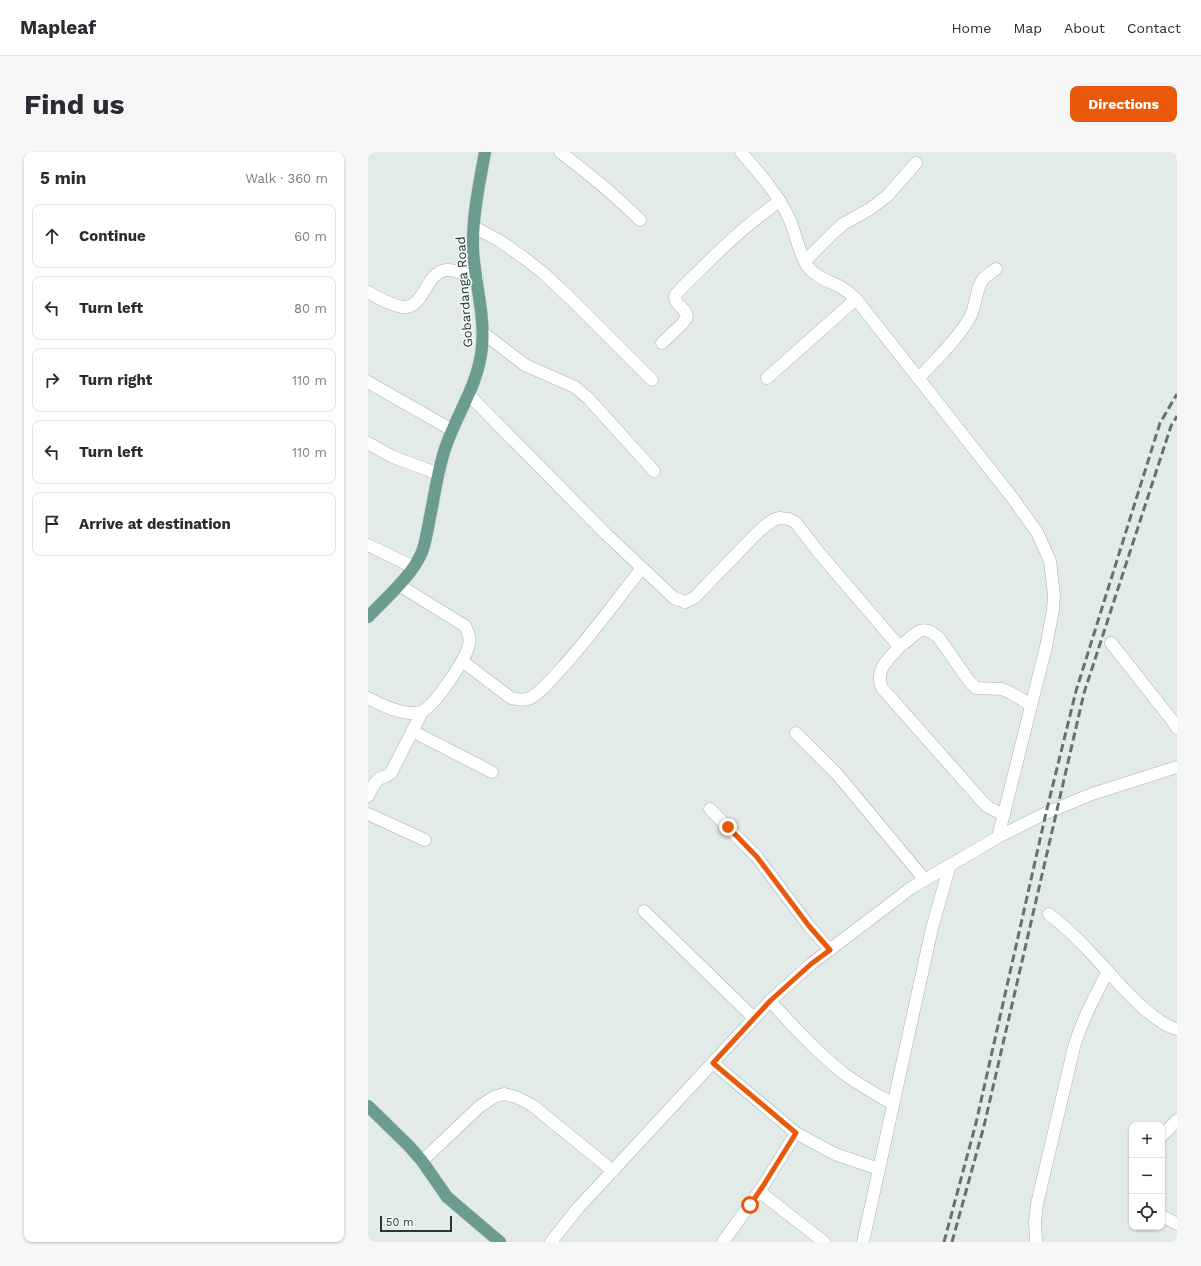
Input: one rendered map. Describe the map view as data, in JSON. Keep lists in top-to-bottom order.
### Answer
{
  "streets": {
    "main road": ["Gobardanga Road"]
  },
  "scale_bar": "50 m",
  "page": {
    "header": "Mapleaf",
    "nav": [
      "Home",
      "Map",
      "About",
      "Contact"
    ],
    "buttons": "Directions",
    "title": "Find us",
    "heading": ["5 min", "Walk · 360 m"],
    "list": [
      ["Continue", "60 m"],
      ["Turn left", "80 m"],
      ["Turn right", "110 m"],
      ["Turn left", "110 m"],
      "Arrive at destination"
    ],
    "map_buttons": ["+", "−"],
    "scale": "50 m"
  }
}
